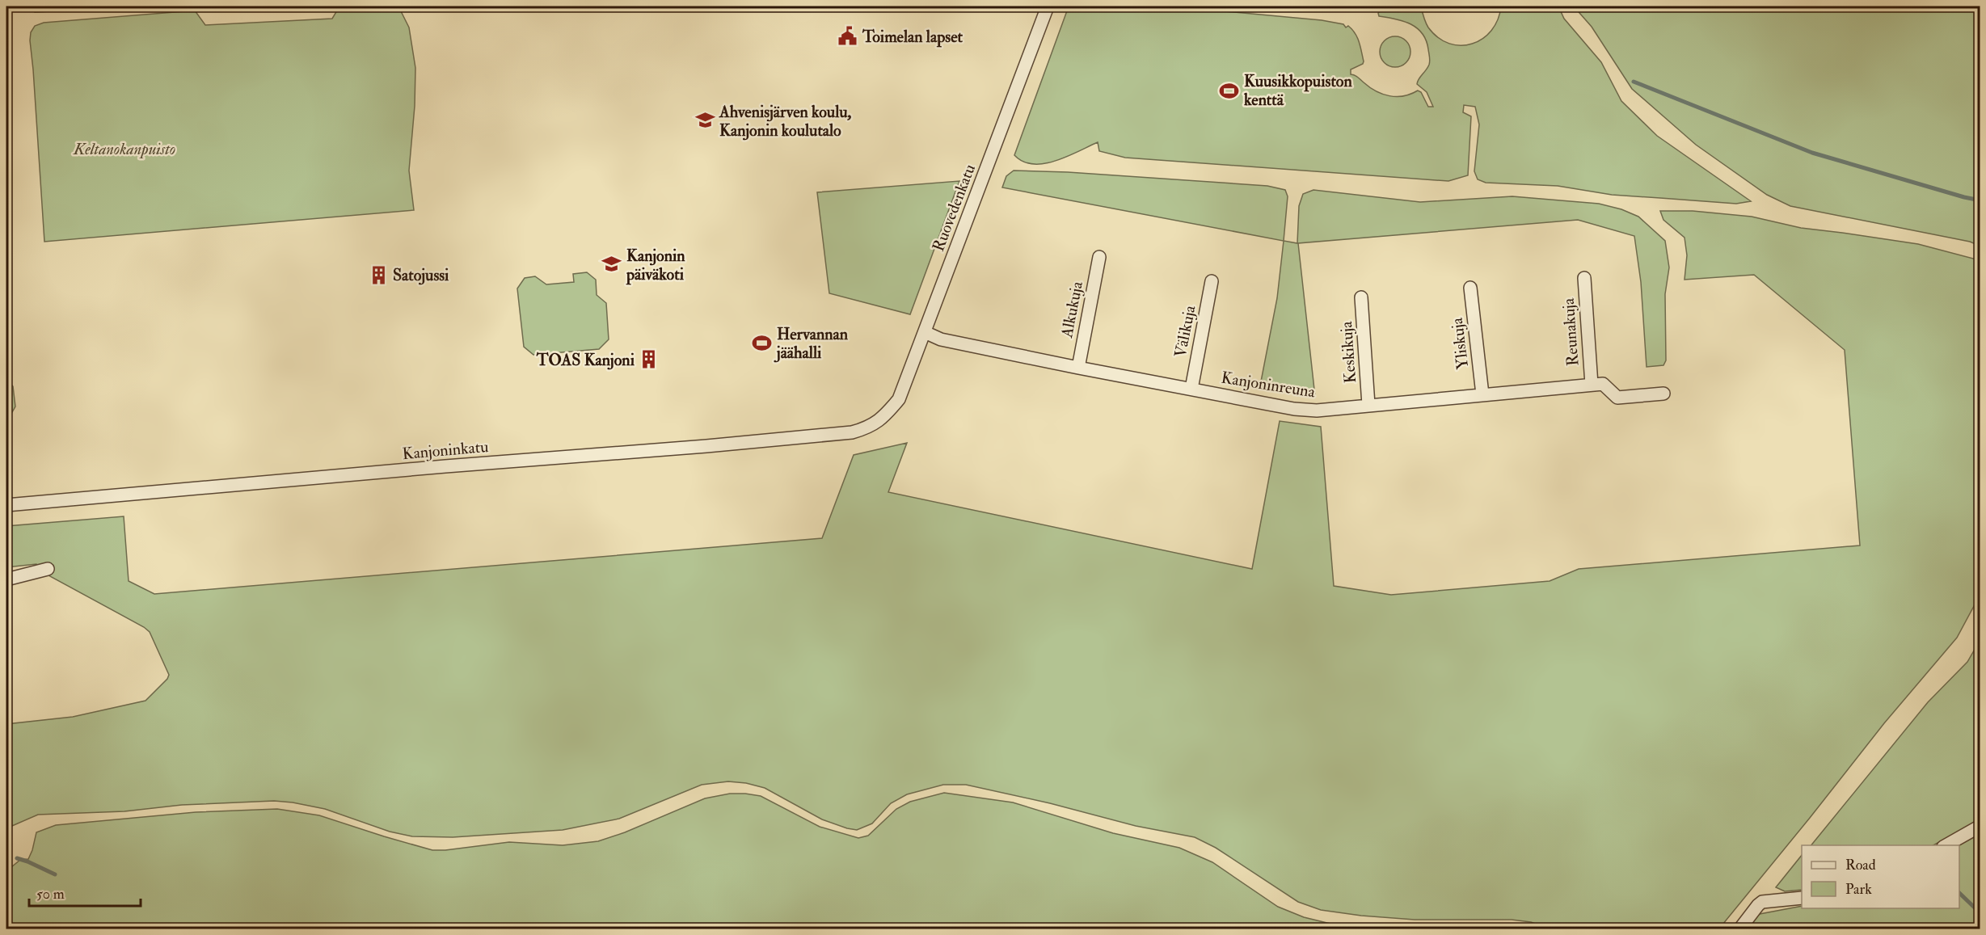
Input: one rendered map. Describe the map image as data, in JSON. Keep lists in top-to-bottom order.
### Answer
{
  "streets": {
    "street": [
      "Ruovedenkatu",
      "Alkukuja",
      "Välikuja",
      "Reunakuja",
      "Yliskuja",
      "Keskikuja",
      "Kanjoninreuna",
      "Kanjoninkatu"
    ]
  },
  "crossings": [
    ["Ruovedenkatu", "Kanjoninreuna"],
    ["Ruovedenkatu", "Kanjoninkatu"],
    ["Alkukuja", "Kanjoninreuna"],
    ["Välikuja", "Kanjoninreuna"],
    ["Reunakuja", "Kanjoninreuna"],
    ["Yliskuja", "Kanjoninreuna"],
    ["Keskikuja", "Kanjoninreuna"]
  ],
  "parks": ["Keltanokanpuisto"],
  "places": {
    "public building": ["Toimelan lapset"],
    "sports": ["Kuusikkopuiston kenttä", "Hervannan jäähalli"],
    "school or university": ["Ahvenisjärven koulu, Kanjonin koulutalo", "Kanjonin päiväkoti"],
    "building": ["Satojussi", "TOAS Kanjoni"]
  },
  "legend": ["Road", "Park"],
  "scale_bar": "50 m"
}
